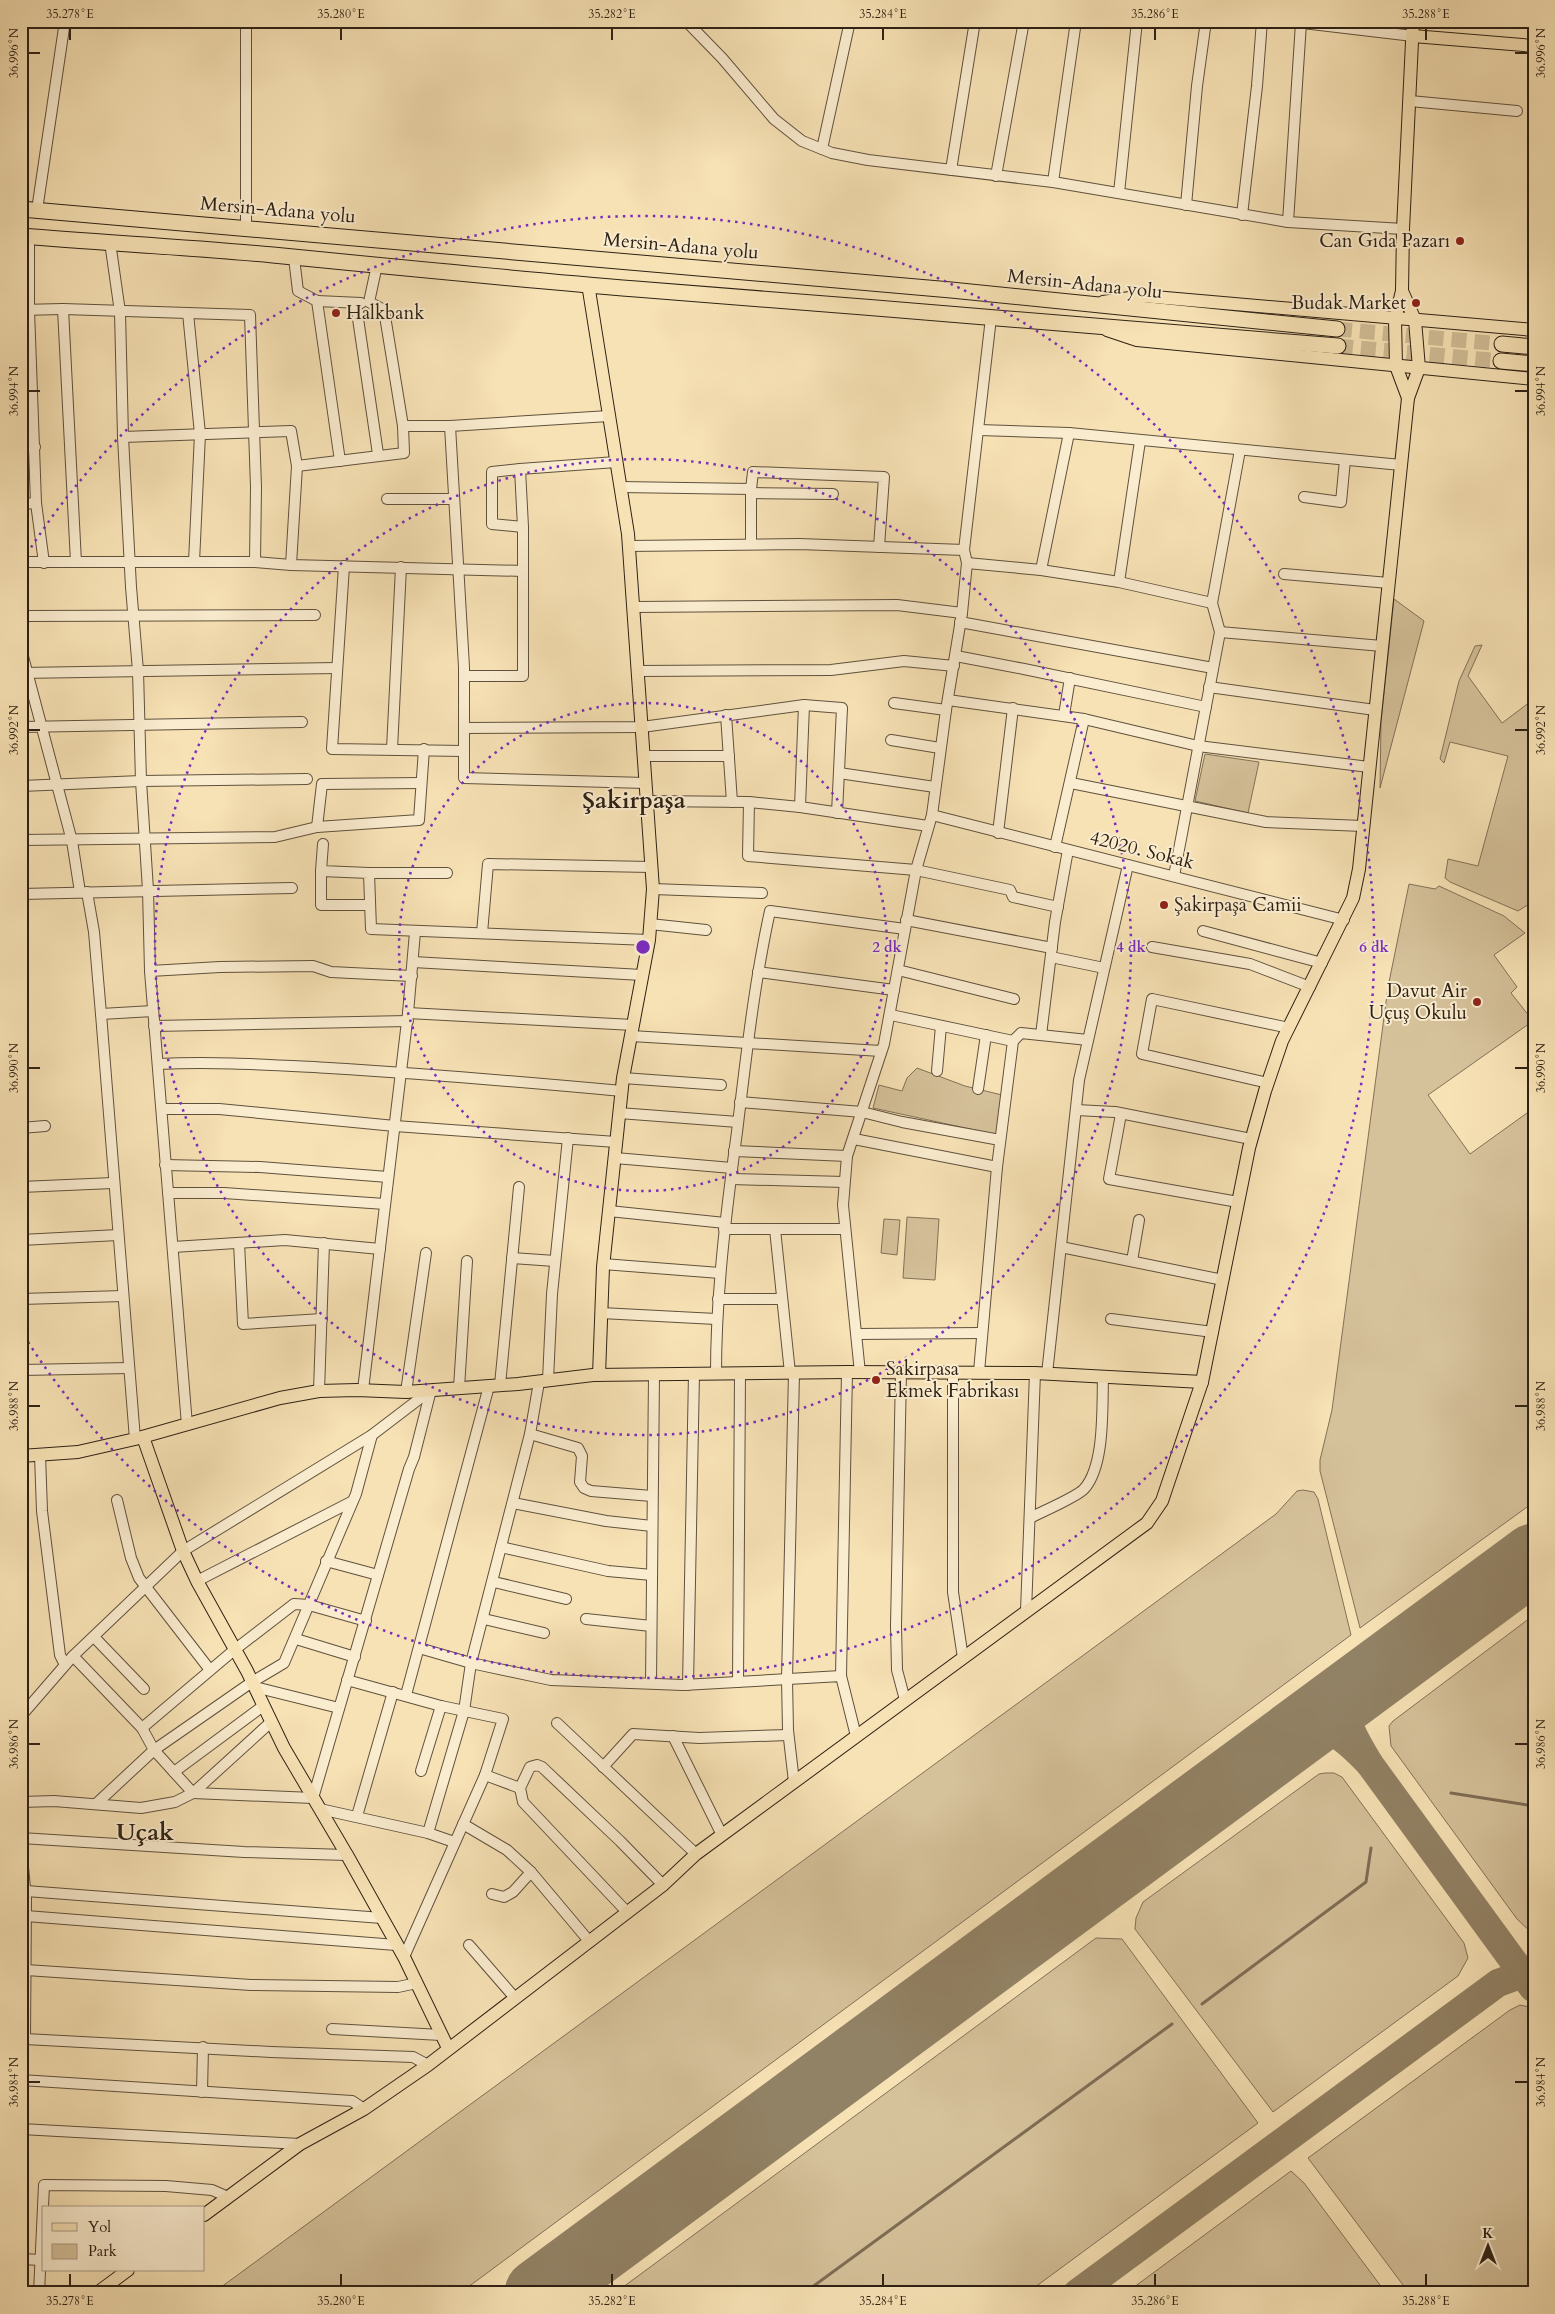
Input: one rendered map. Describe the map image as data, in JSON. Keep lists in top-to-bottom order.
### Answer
{
  "streets": {
    "highway": ["Mersin-Adana yolu"],
    "street": ["42020. Sokak"]
  },
  "districts": ["Şakirpaşa", "Uçak"],
  "places": [
    "Can Gıda Pazarı",
    "Budak Market",
    "Halkbank",
    "Şakirpaşa Camii",
    "Davut Air Uçuş Okulu",
    "Sakirpasa Ekmek Fabrikası"
  ],
  "legend": ["Yol", "Park"],
  "north": "top",
  "coordinates": [
    "35.278°E",
    "35.280°E",
    "35.282°E",
    "35.284°E",
    "35.286°E",
    "35.288°E",
    "36.996°N",
    "36.994°N",
    "36.992°N",
    "36.990°N",
    "36.988°N",
    "36.986°N",
    "36.984°N"
  ],
  "rings": ["2 dk", "4 dk", "6 dk"]
}
